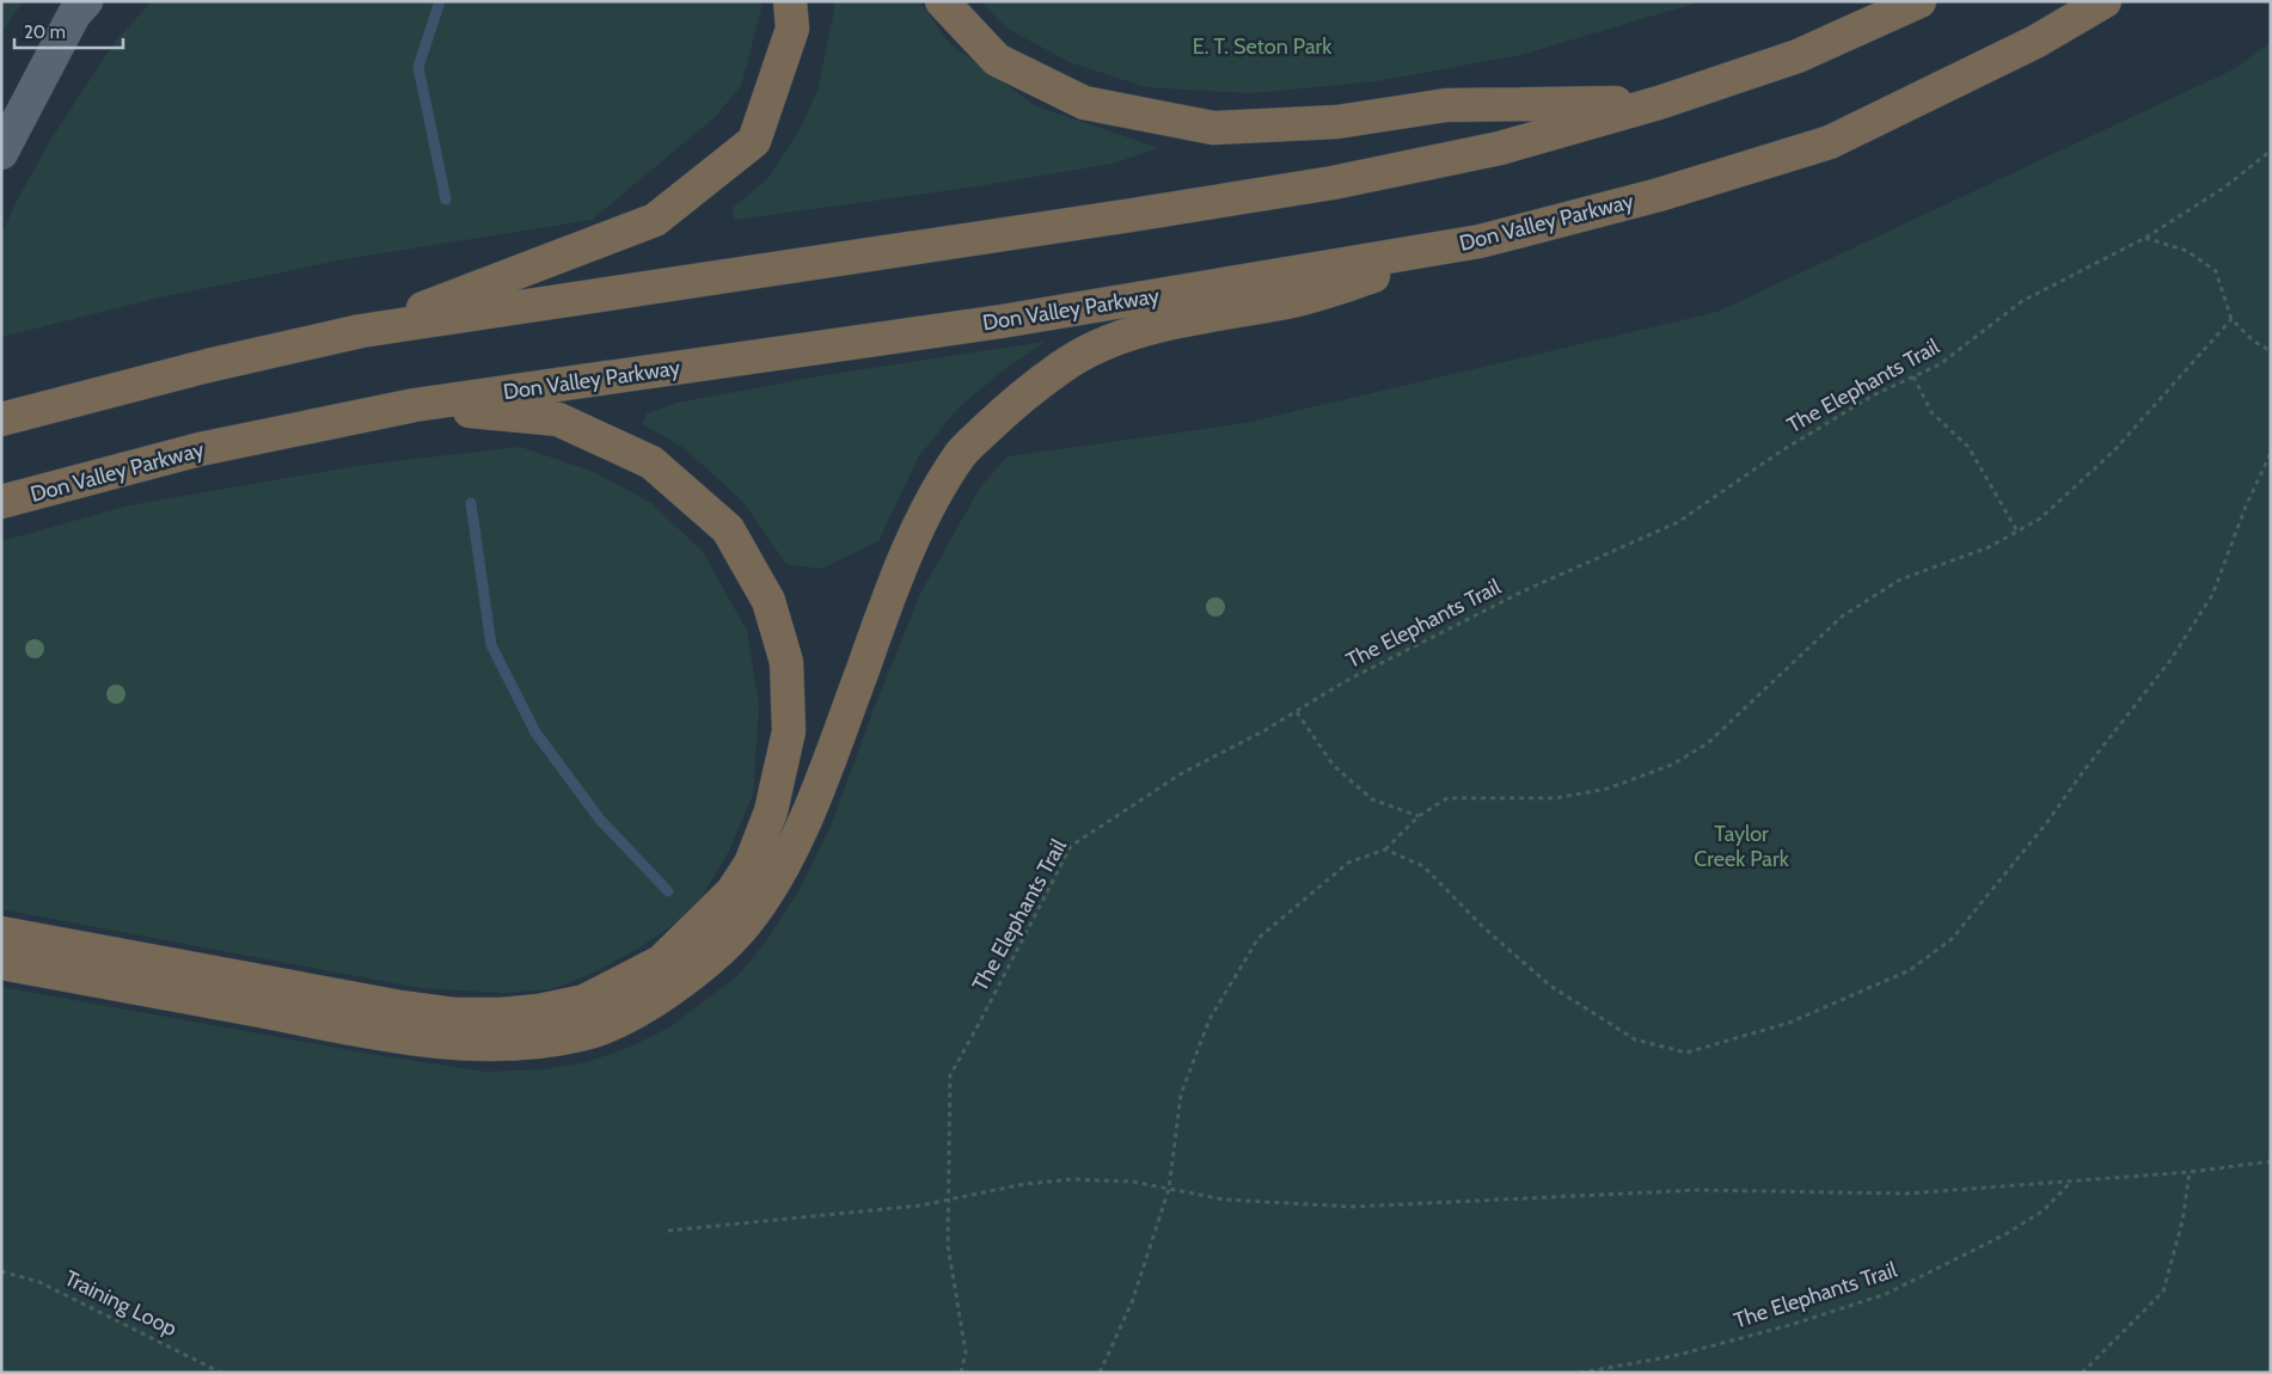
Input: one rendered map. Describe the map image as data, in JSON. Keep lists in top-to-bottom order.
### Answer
{
  "streets": {
    "highway": ["Don Valley Parkway"],
    "path": ["The Elephants Trail", "Training Loop"]
  },
  "parks": ["E. T. Seton Park", "Taylor Creek Park"],
  "scale_bar": "20 m"
}
